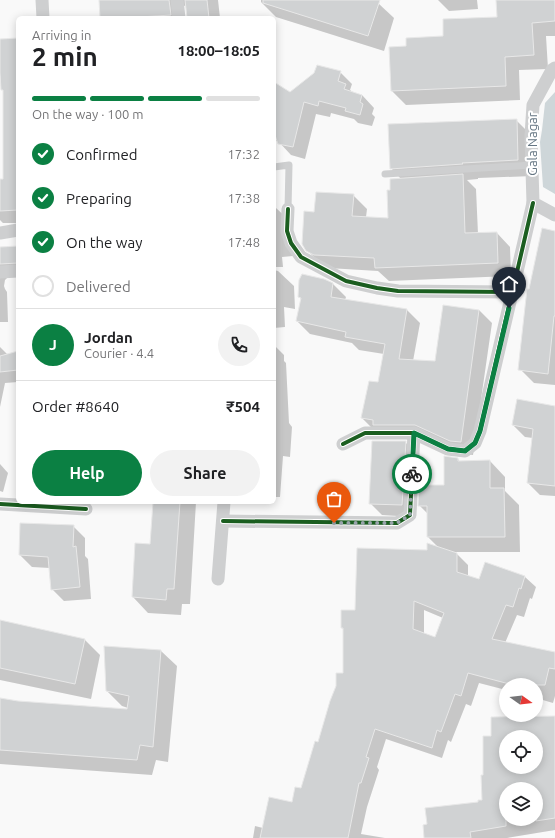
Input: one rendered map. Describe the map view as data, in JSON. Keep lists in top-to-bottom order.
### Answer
{
  "streets": {
    "street": ["Gala Nagar"]
  },
  "north": "right",
  "page": {
    "heading": ["2 min", "Arriving in", "18:00–18:05"],
    "panel": [
      "Jordan",
      "Courier · 4.4",
      "Order #8640",
      "₹504"
    ],
    "bar": "On the way · 100 m",
    "list": [
      ["Confirmed", "17:32"],
      ["Preparing", "17:38"],
      ["On the way", "17:48"],
      "Delivered"
    ],
    "round": "J",
    "buttons": ["Help", "Share"]
  }
}
